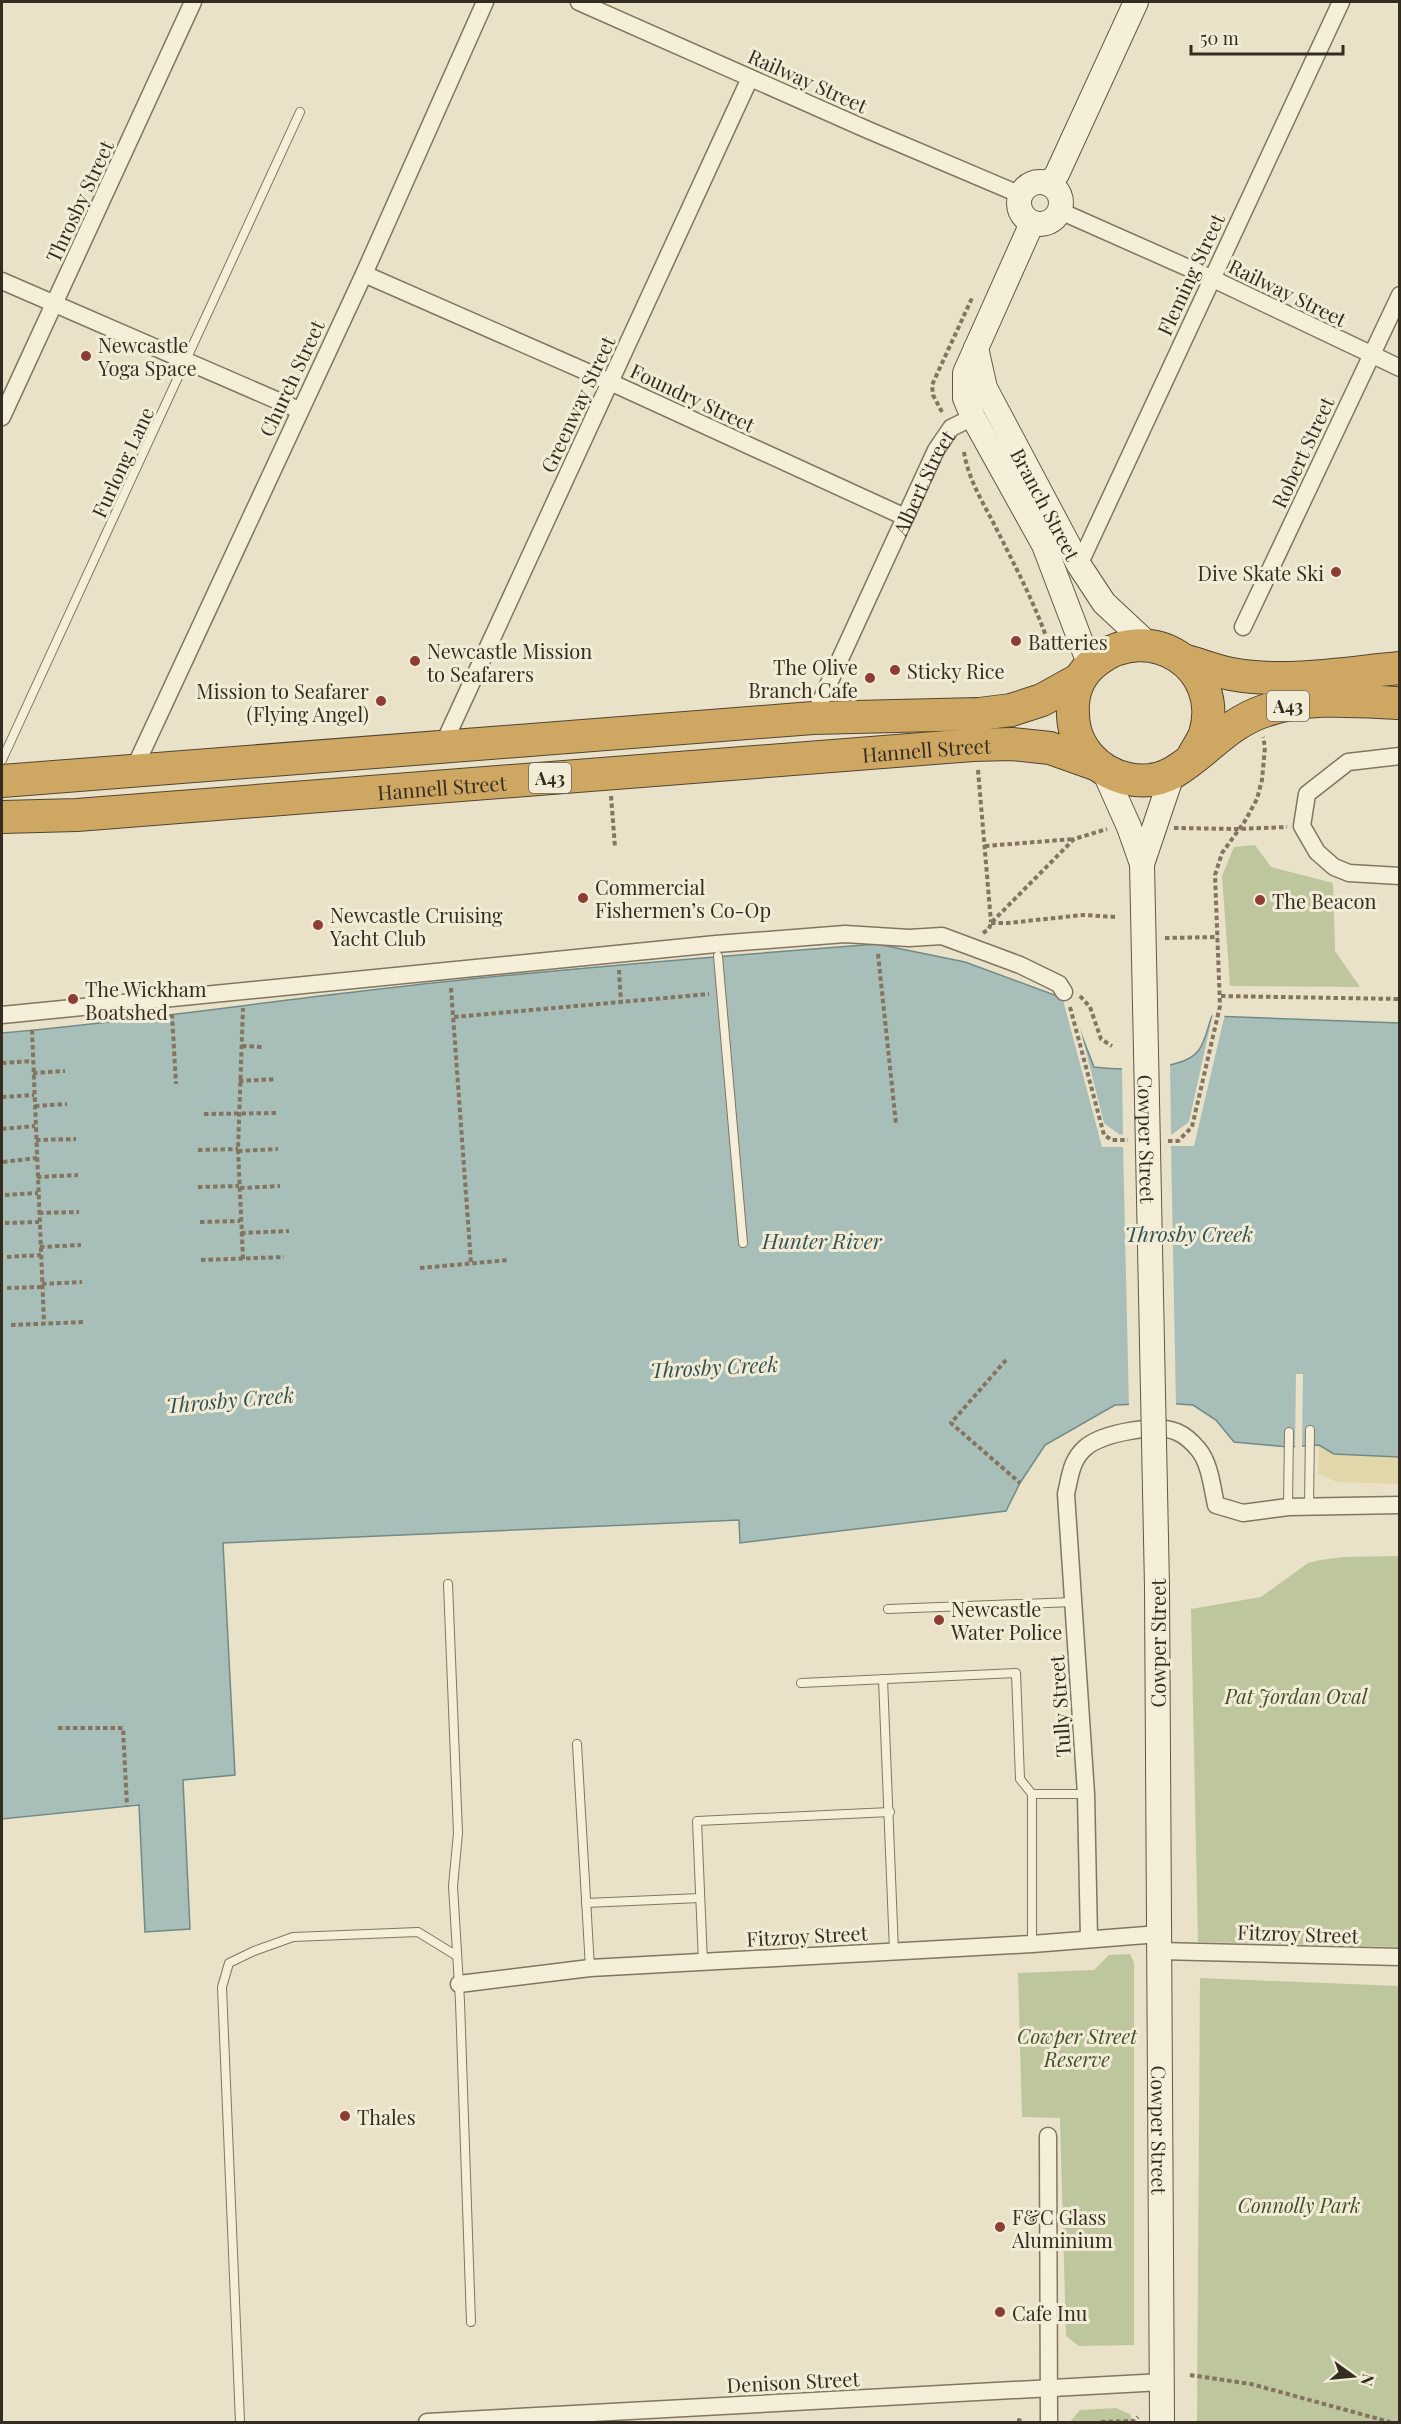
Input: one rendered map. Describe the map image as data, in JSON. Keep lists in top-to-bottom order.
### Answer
{
  "streets": {
    "highway": ["A43", "Hannell Street"],
    "main road": ["Albert Street", "Branch Street", "Cowper Street"],
    "street": [
      "Railway Street",
      "Throsby Street",
      "Fleming Street",
      "Church Street",
      "Foundry Street",
      "Greenway Street",
      "Robert Street",
      "Tully Street",
      "Fitzroy Street",
      "Denison Street"
    ],
    "lane": ["Furlong Lane"]
  },
  "crossings": [
    ["Railway Street", "Fleming Street"],
    ["Railway Street", "Greenway Street"],
    ["Railway Street", "Robert Street"],
    ["Railway Street", "Albert Street"],
    ["Fleming Street", "Branch Street"],
    ["Church Street", "Foundry Street"],
    ["Church Street", "Hannell Street"],
    ["Foundry Street", "Greenway Street"],
    ["Foundry Street", "Albert Street"],
    ["Greenway Street", "Hannell Street"],
    ["Albert Street", "Branch Street"],
    ["Albert Street", "Hannell Street"],
    ["Branch Street", "A43"],
    ["Branch Street", "Hannell Street"],
    ["Branch Street", "Cowper Street"],
    ["A43", "Hannell Street"],
    ["A43", "Cowper Street"],
    ["Hannell Street", "Cowper Street"],
    ["Cowper Street", "Fitzroy Street"],
    ["Cowper Street", "Denison Street"],
    ["Tully Street", "Fitzroy Street"]
  ],
  "water": ["Throsby Creek", "Hunter River"],
  "parks": ["Pat Jordan Oval", "Cowper Street Reserve", "Connolly Park"],
  "places": [
    "Newcastle Yoga Space",
    "Dive Skate Ski",
    "Batteries",
    "Newcastle Mission to Seafarers",
    "Sticky Rice",
    "The Olive Branch Cafe",
    "Mission to Seafarer (Flying Angel)",
    "Commercial Fishermen’s Co-Op",
    "The Beacon",
    "Newcastle Cruising Yacht Club",
    "The Wickham Boatshed",
    "Newcastle Water Police",
    "Thales",
    "F&C Glass Aluminium",
    "Cafe Inu"
  ],
  "scale_bar": "50 m",
  "north": "right"
}
